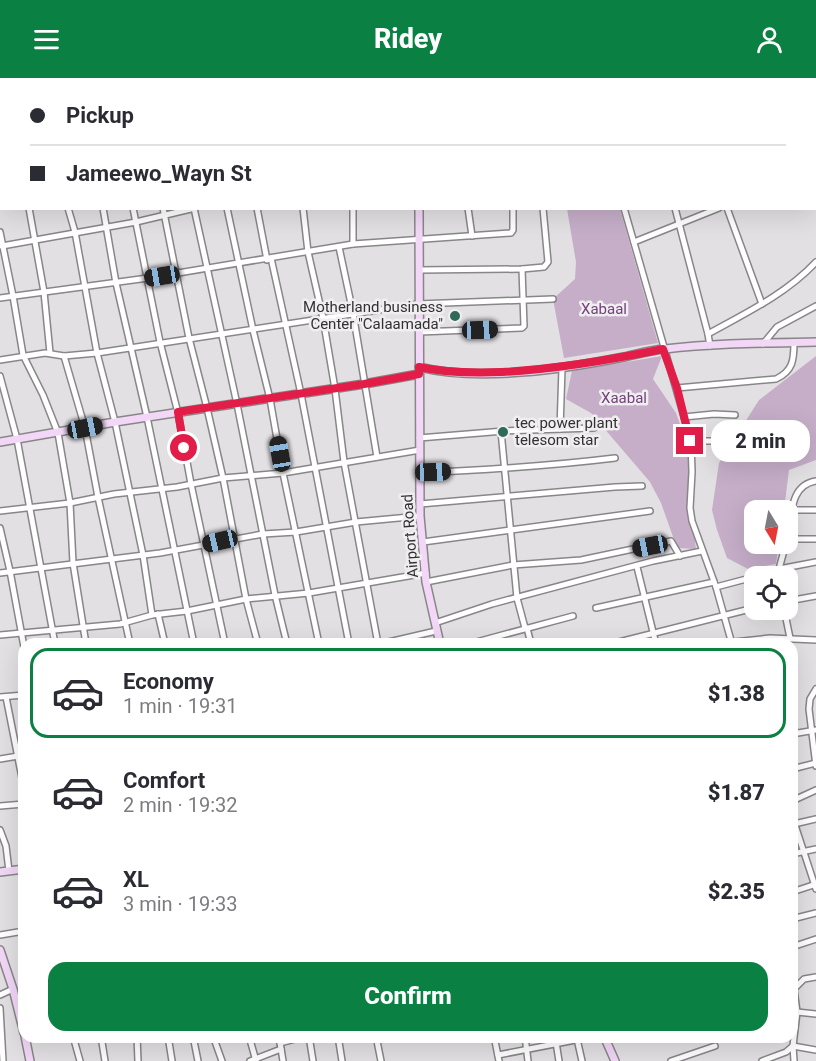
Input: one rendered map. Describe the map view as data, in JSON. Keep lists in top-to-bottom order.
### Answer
{
  "streets": {
    "street": ["Airport Road"]
  },
  "parks": ["Xabaal", "Xaabal"],
  "places": ["Motherland business Center \"Calaamada\"", "tec power plant telesom star"],
  "north": "bottom",
  "page": {
    "header": "Ridey",
    "banner": ["Pickup", "Jameewo_Wayn St"],
    "bubble": "2 min",
    "list": [
      {
        "name": "Economy",
        "note": "1 min · 19:31",
        "value": "$1.38"
      },
      {
        "name": "Comfort",
        "note": "2 min · 19:32",
        "value": "$1.87"
      },
      {
        "name": "XL",
        "note": "3 min · 19:33",
        "value": "$2.35"
      }
    ],
    "buttons": "Confirm"
  }
}
